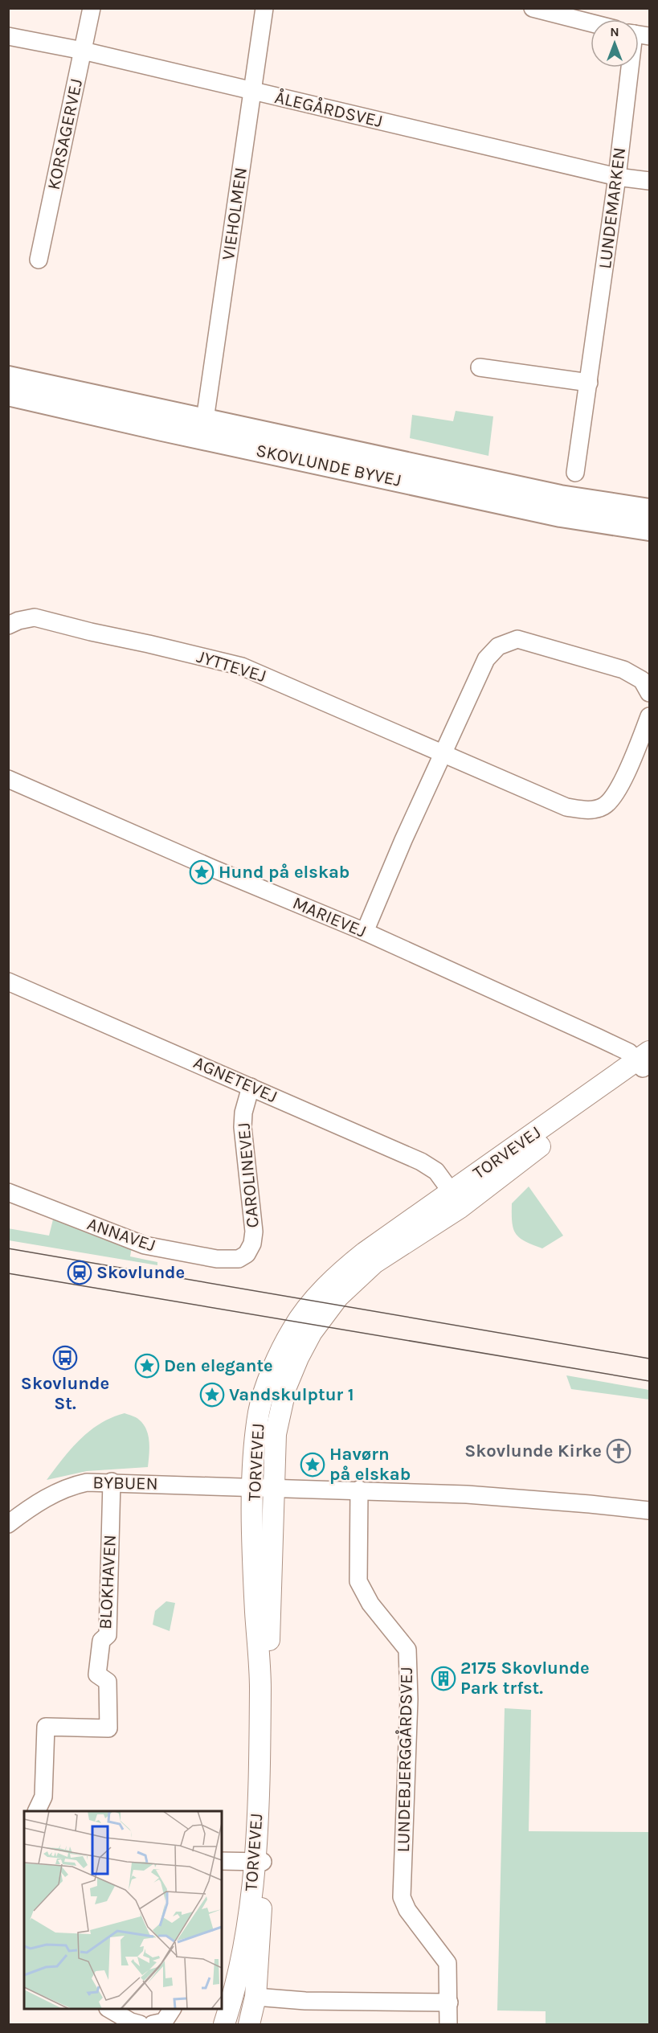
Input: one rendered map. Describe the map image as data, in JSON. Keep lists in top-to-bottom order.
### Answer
{
  "streets": {
    "main road": ["SKOVLUNDE BYVEJ"],
    "street": [
      "ÅLEGÅRDSVEJ",
      "KORSAGERVEJ",
      "LUNDEMARKEN",
      "VIEHOLMEN",
      "JYTTEVEJ",
      "MARIEVEJ",
      "AGNETEVEJ",
      "TORVEVEJ",
      "CAROLINEVEJ",
      "ANNAVEJ",
      "BYBUEN",
      "BLOKHAVEN",
      "LUNDEBJERGGÅRDSVEJ"
    ]
  },
  "crossings": [
    ["ÅLEGÅRDSVEJ", "KORSAGERVEJ"],
    ["ÅLEGÅRDSVEJ", "LUNDEMARKEN"],
    ["ÅLEGÅRDSVEJ", "VIEHOLMEN"],
    ["VIEHOLMEN", "SKOVLUNDE BYVEJ"],
    ["MARIEVEJ", "TORVEVEJ"],
    ["AGNETEVEJ", "TORVEVEJ"],
    ["AGNETEVEJ", "CAROLINEVEJ"],
    ["TORVEVEJ", "BYBUEN"],
    ["CAROLINEVEJ", "ANNAVEJ"],
    ["BYBUEN", "BLOKHAVEN"]
  ],
  "places": {
    "place": [
      "Hund på elskab",
      "Den elegante",
      "Vandskulptur 1",
      "Havørn på elskab"
    ],
    "station": ["Skovlunde"],
    "bus stop": ["Skovlunde St."],
    "church": ["Skovlunde Kirke"],
    "building": ["2175 Skovlunde Park trfst."]
  },
  "north": "top"
}
